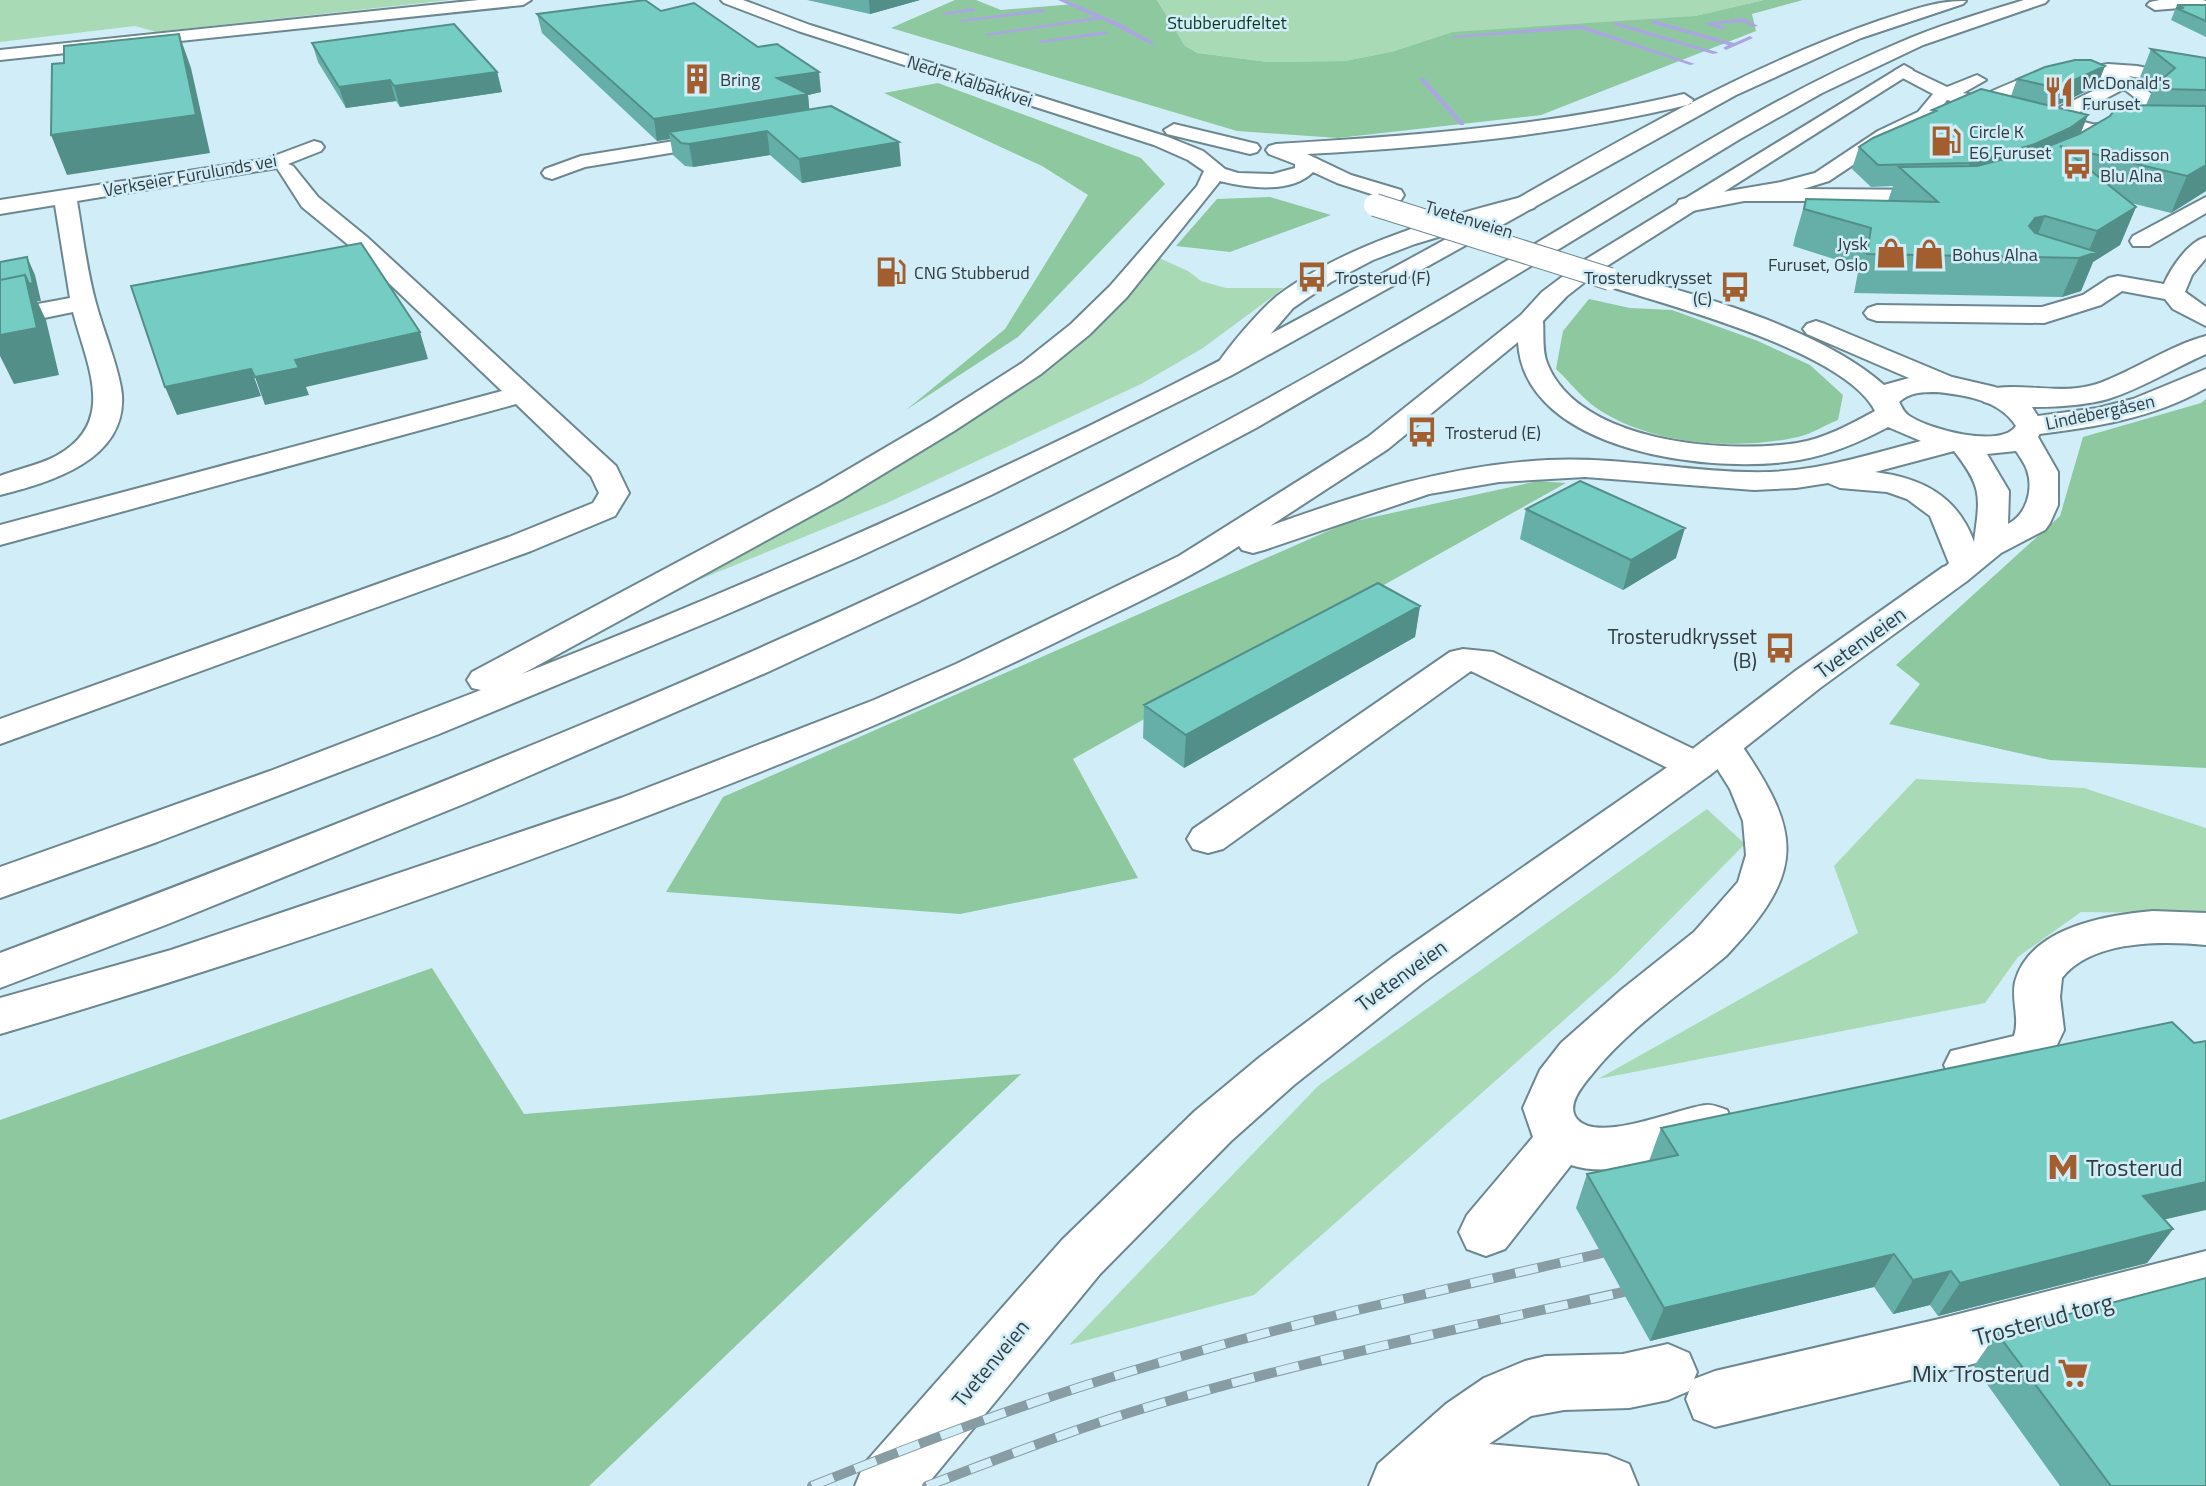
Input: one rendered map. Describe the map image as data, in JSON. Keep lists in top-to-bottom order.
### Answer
{
  "streets": {
    "main road": [
      "Nedre Kalbakkvei",
      "Verkseier Furulunds vei",
      "Tvetenveien",
      "Lindebergåsen",
      "Trosterud torg"
    ]
  },
  "crossings": [
    ["Nedre Kalbakkvei", "Tvetenveien"],
    ["Tvetenveien", "Lindebergåsen"]
  ],
  "parks": ["Stubberudfeltet"],
  "places": {
    "building": ["Bring"],
    "restaurant": ["McDonald's Furuset"],
    "fuel station": ["Circle K E6 Furuset", "CNG Stubberud"],
    "bus stop": [
      "Radisson Blu Alna",
      "Trosterud (F)",
      "Trosterudkrysset (C)",
      "Trosterud (E)",
      "Trosterudkrysset (B)"
    ],
    "shop": ["Jysk Furuset, Oslo", "Bohus Alna"],
    "metro station": ["Trosterud"],
    "supermarket": ["Mix Trosterud"]
  }
}
